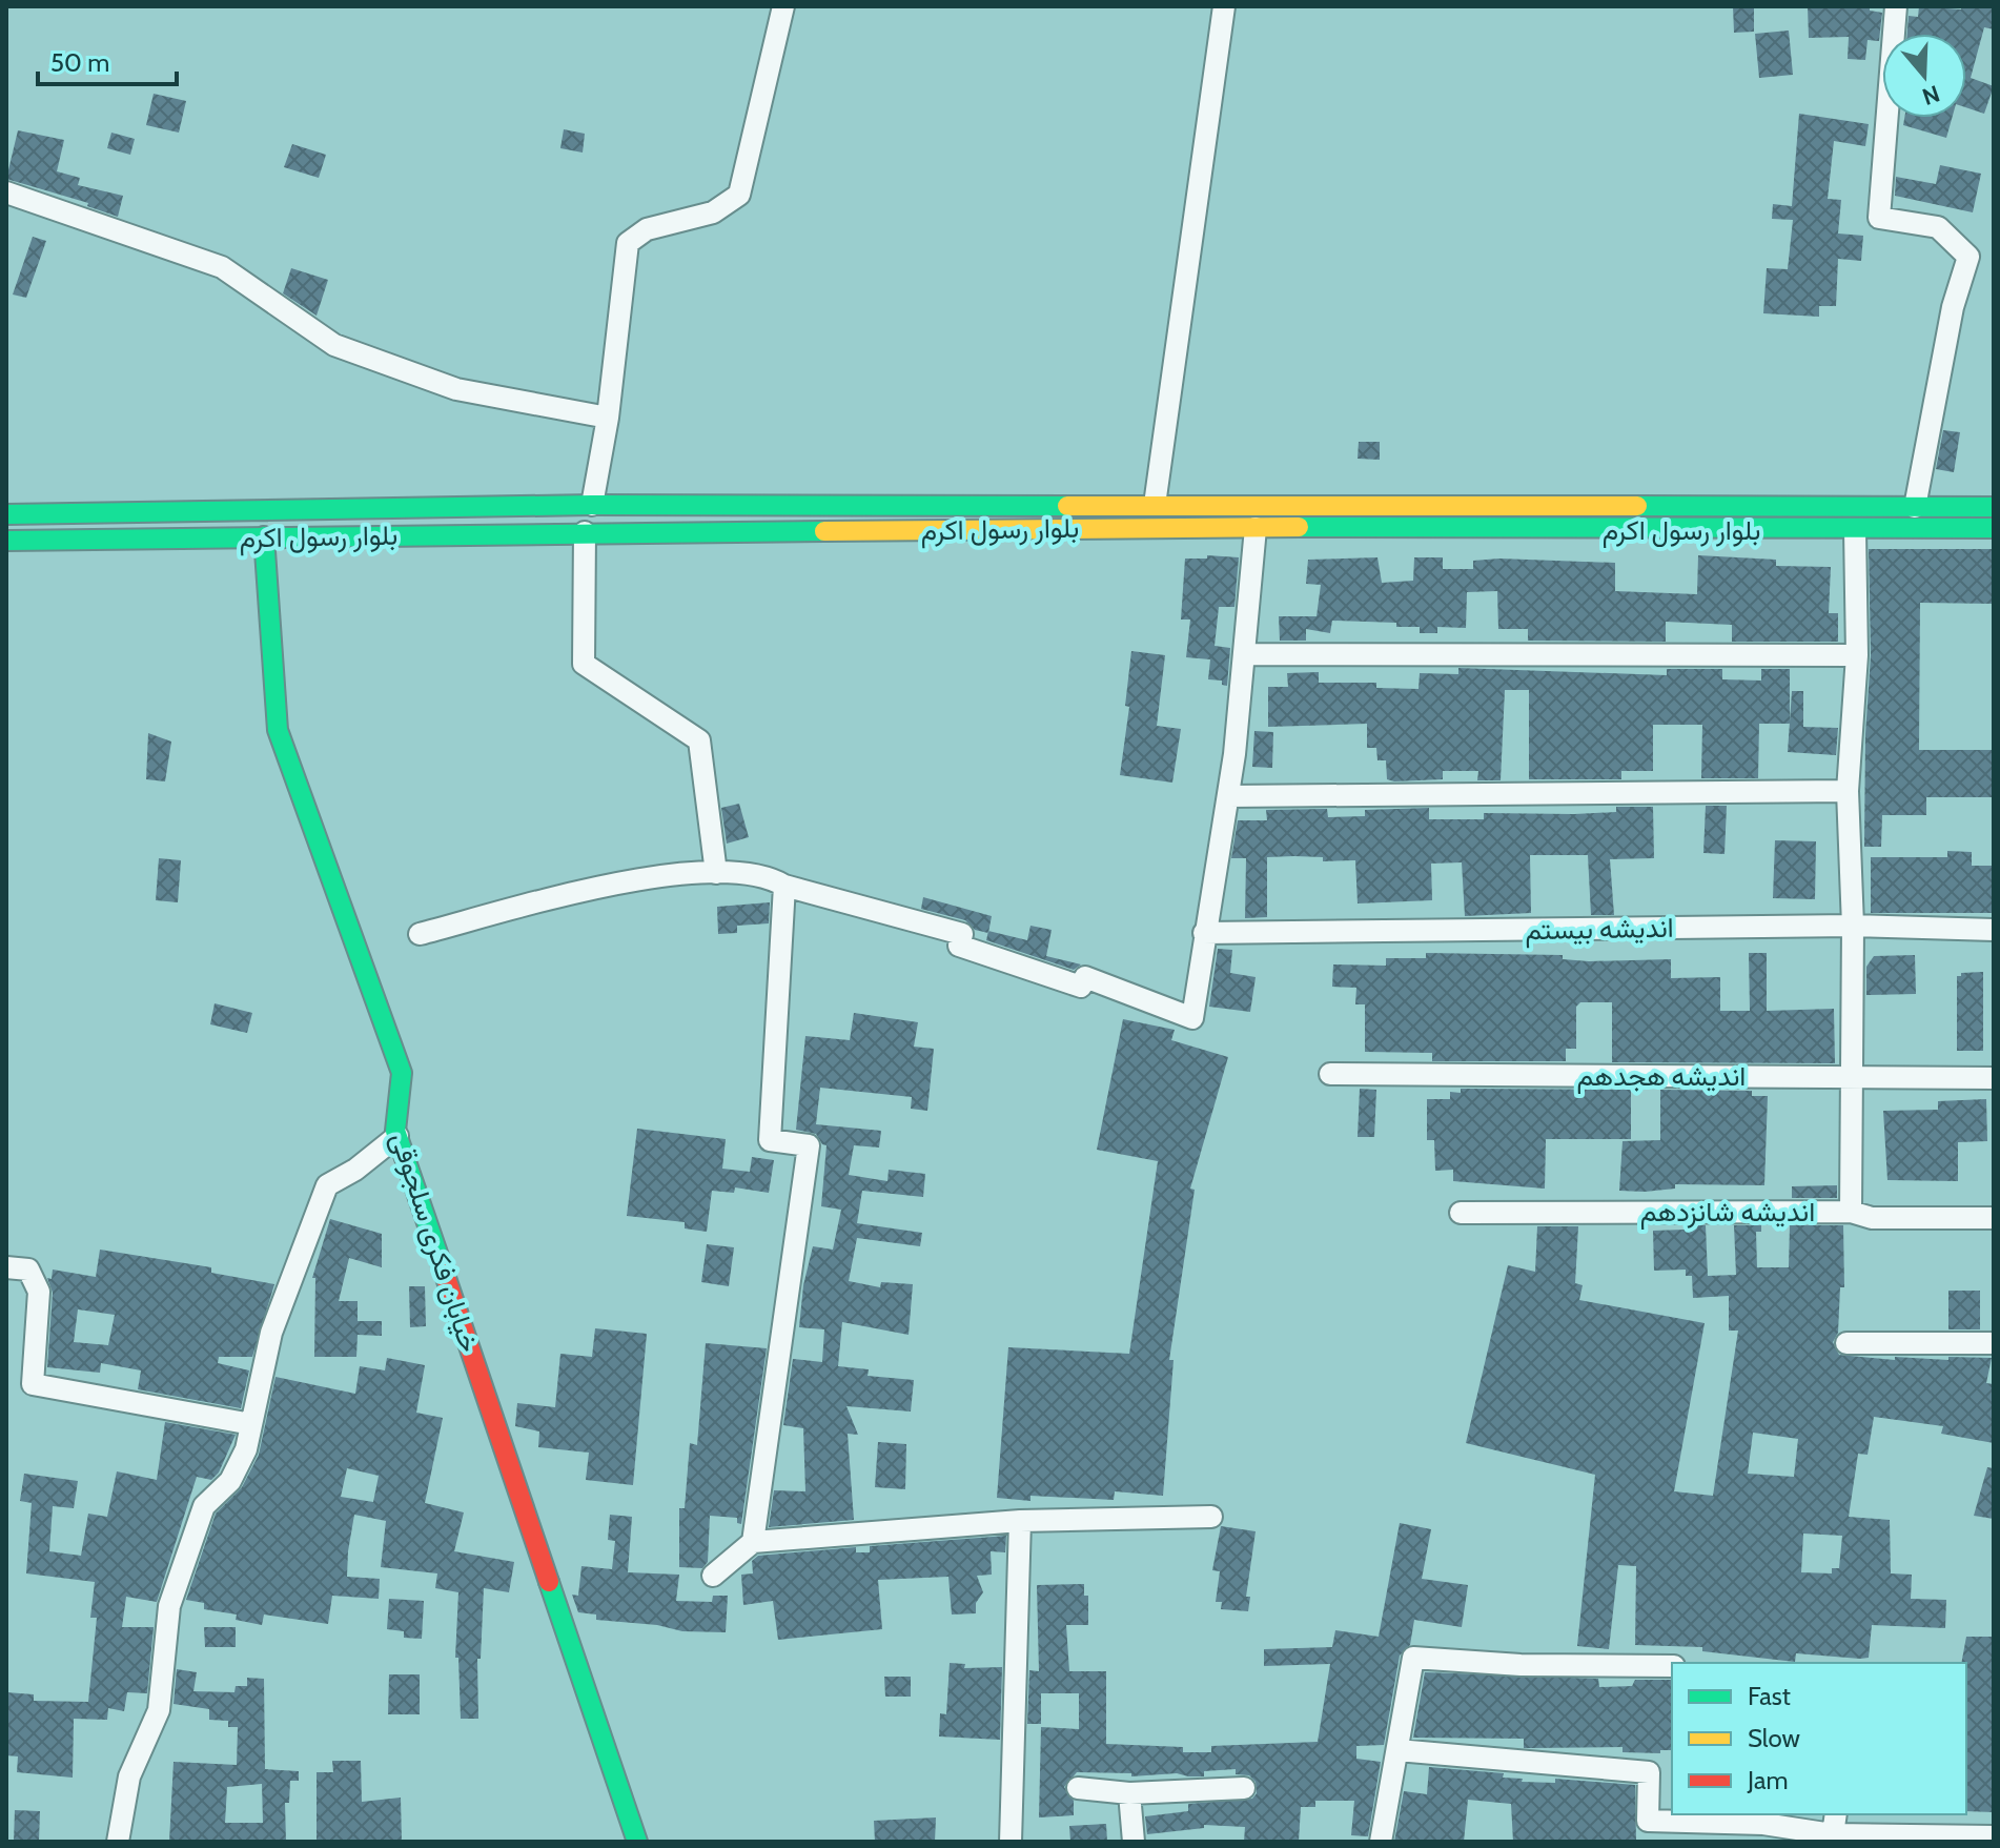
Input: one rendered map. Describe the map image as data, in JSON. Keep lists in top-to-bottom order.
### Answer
{
  "streets": {
    "main road": ["بلوار رسول اکرم", "خیابان فکری سلجوقی"],
    "street": ["اندیشه بیستم", "اندیشه هجدهم", "اندیشه شانزدهم"]
  },
  "crossings": [
    ["بلوار رسول اکرم", "خیابان فکری سلجوقی"]
  ],
  "legend": ["Fast", "Slow", "Jam"],
  "scale_bar": "50 m",
  "north": "bottom"
}
